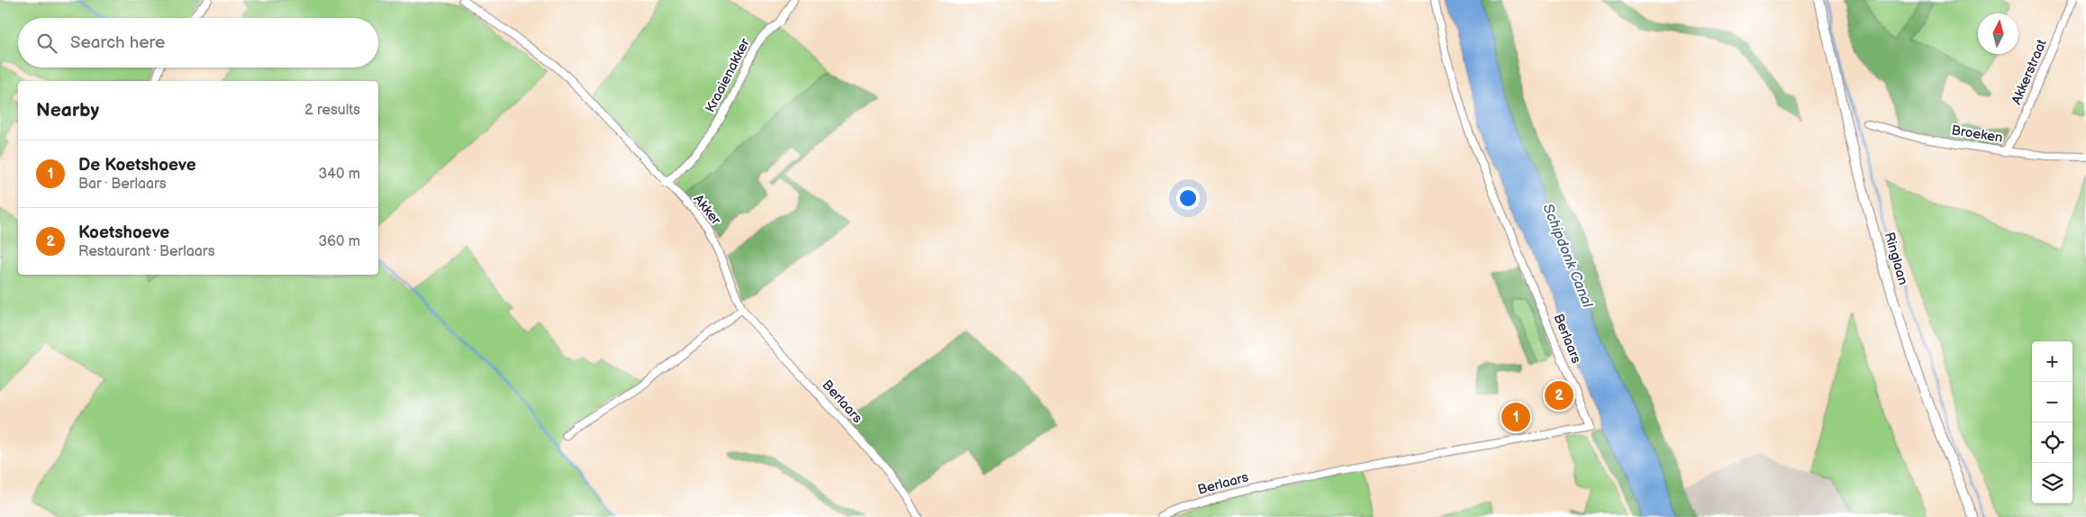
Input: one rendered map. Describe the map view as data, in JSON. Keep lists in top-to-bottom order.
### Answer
{
  "streets": {
    "main road": ["Ringlaan"],
    "street": [
      "Akkerstraat",
      "Kraaienakker",
      "Broeken",
      "Akker",
      "Berlaars"
    ]
  },
  "crossings": [
    ["Akkerstraat", "Broeken"],
    ["Kraaienakker", "Akker"],
    ["Akker", "Berlaars"]
  ],
  "water": ["Schipdonk Canal"],
  "north": "top",
  "page": {
    "search": "Search here",
    "heading": ["Nearby", "2 results"],
    "list": [
      {
        "mark": "1",
        "name": "De Koetshoeve",
        "note": "Bar · Berlaars",
        "value": "340 m"
      },
      {
        "mark": "2",
        "name": "Koetshoeve",
        "note": "Restaurant · Berlaars",
        "value": "360 m"
      }
    ],
    "map_buttons": ["+", "−"],
    "pins": ["2", "1"]
  }
}
